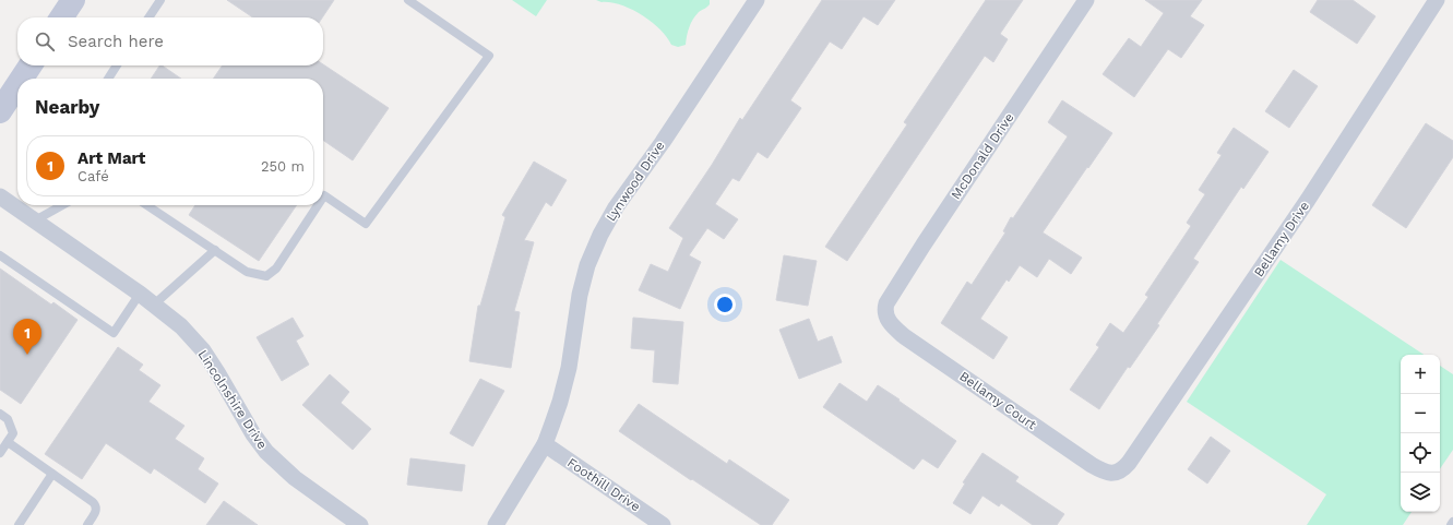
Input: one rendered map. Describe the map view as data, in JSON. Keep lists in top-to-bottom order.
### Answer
{
  "streets": {
    "street": [
      "McDonald Drive",
      "Lynwood Drive",
      "Bellamy Drive",
      "Lincolnshire Drive",
      "Bellamy Court",
      "Foothill Drive"
    ]
  },
  "crossings": [
    ["McDonald Drive", "Bellamy Court"],
    ["Lynwood Drive", "Foothill Drive"],
    ["Bellamy Drive", "Bellamy Court"]
  ],
  "page": {
    "search": "Search here",
    "heading": "Nearby",
    "list": [
      {
        "mark": "1",
        "name": "Art Mart",
        "note": "Café",
        "value": "250 m"
      }
    ],
    "pins": "1",
    "map_buttons": ["+", "−"]
  }
}
